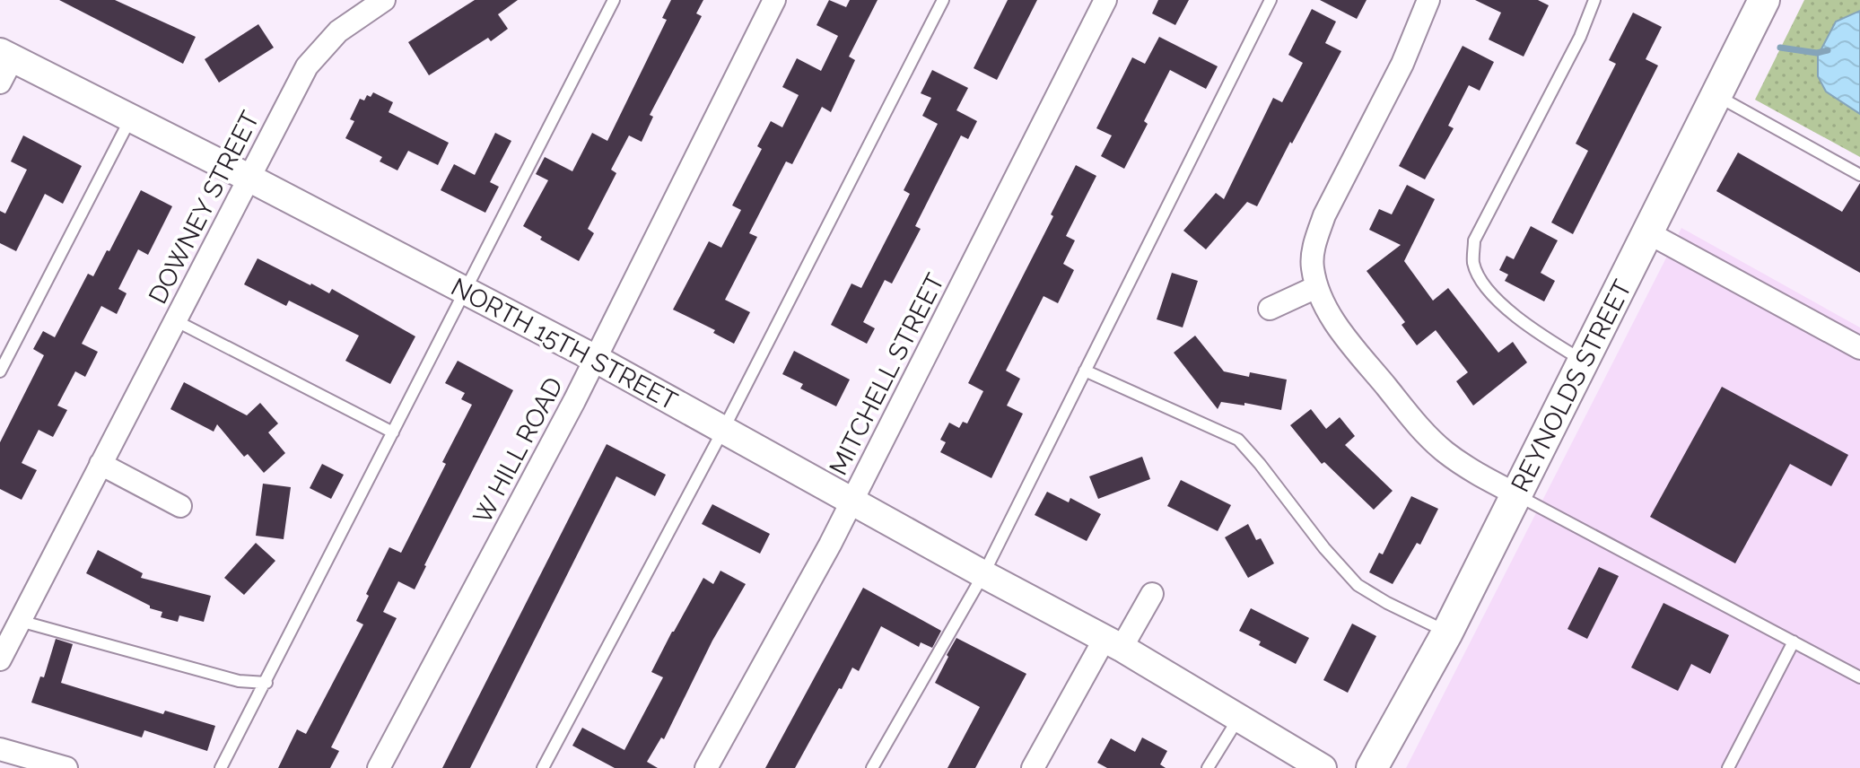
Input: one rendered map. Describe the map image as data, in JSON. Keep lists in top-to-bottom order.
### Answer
{
  "streets": {
    "main road": ["REYNOLDS STREET"],
    "street": [
      "DOWNEY STREET",
      "NORTH 15TH STREET",
      "MITCHELL STREET",
      "W HILL ROAD"
    ]
  },
  "crossings": [
    ["DOWNEY STREET", "NORTH 15TH STREET"],
    ["NORTH 15TH STREET", "MITCHELL STREET"],
    ["NORTH 15TH STREET", "W HILL ROAD"]
  ]
}
